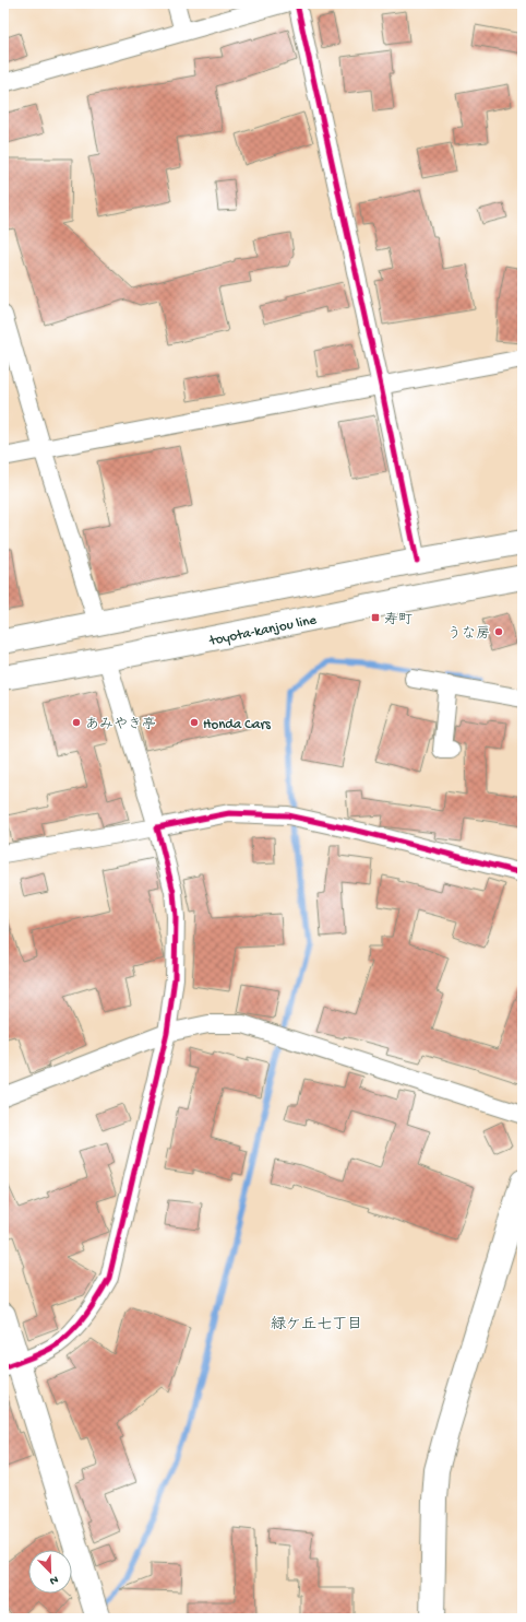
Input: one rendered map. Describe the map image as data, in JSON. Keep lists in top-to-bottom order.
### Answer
{
  "streets": {
    "main road": ["toyota-kanjou line"]
  },
  "districts": ["緑ケ丘七丁目"],
  "places": {
    "transit": ["寿町"],
    "other": ["うな房", "あみやき亭", "Honda Cars"]
  },
  "north": "bottom right"
}
